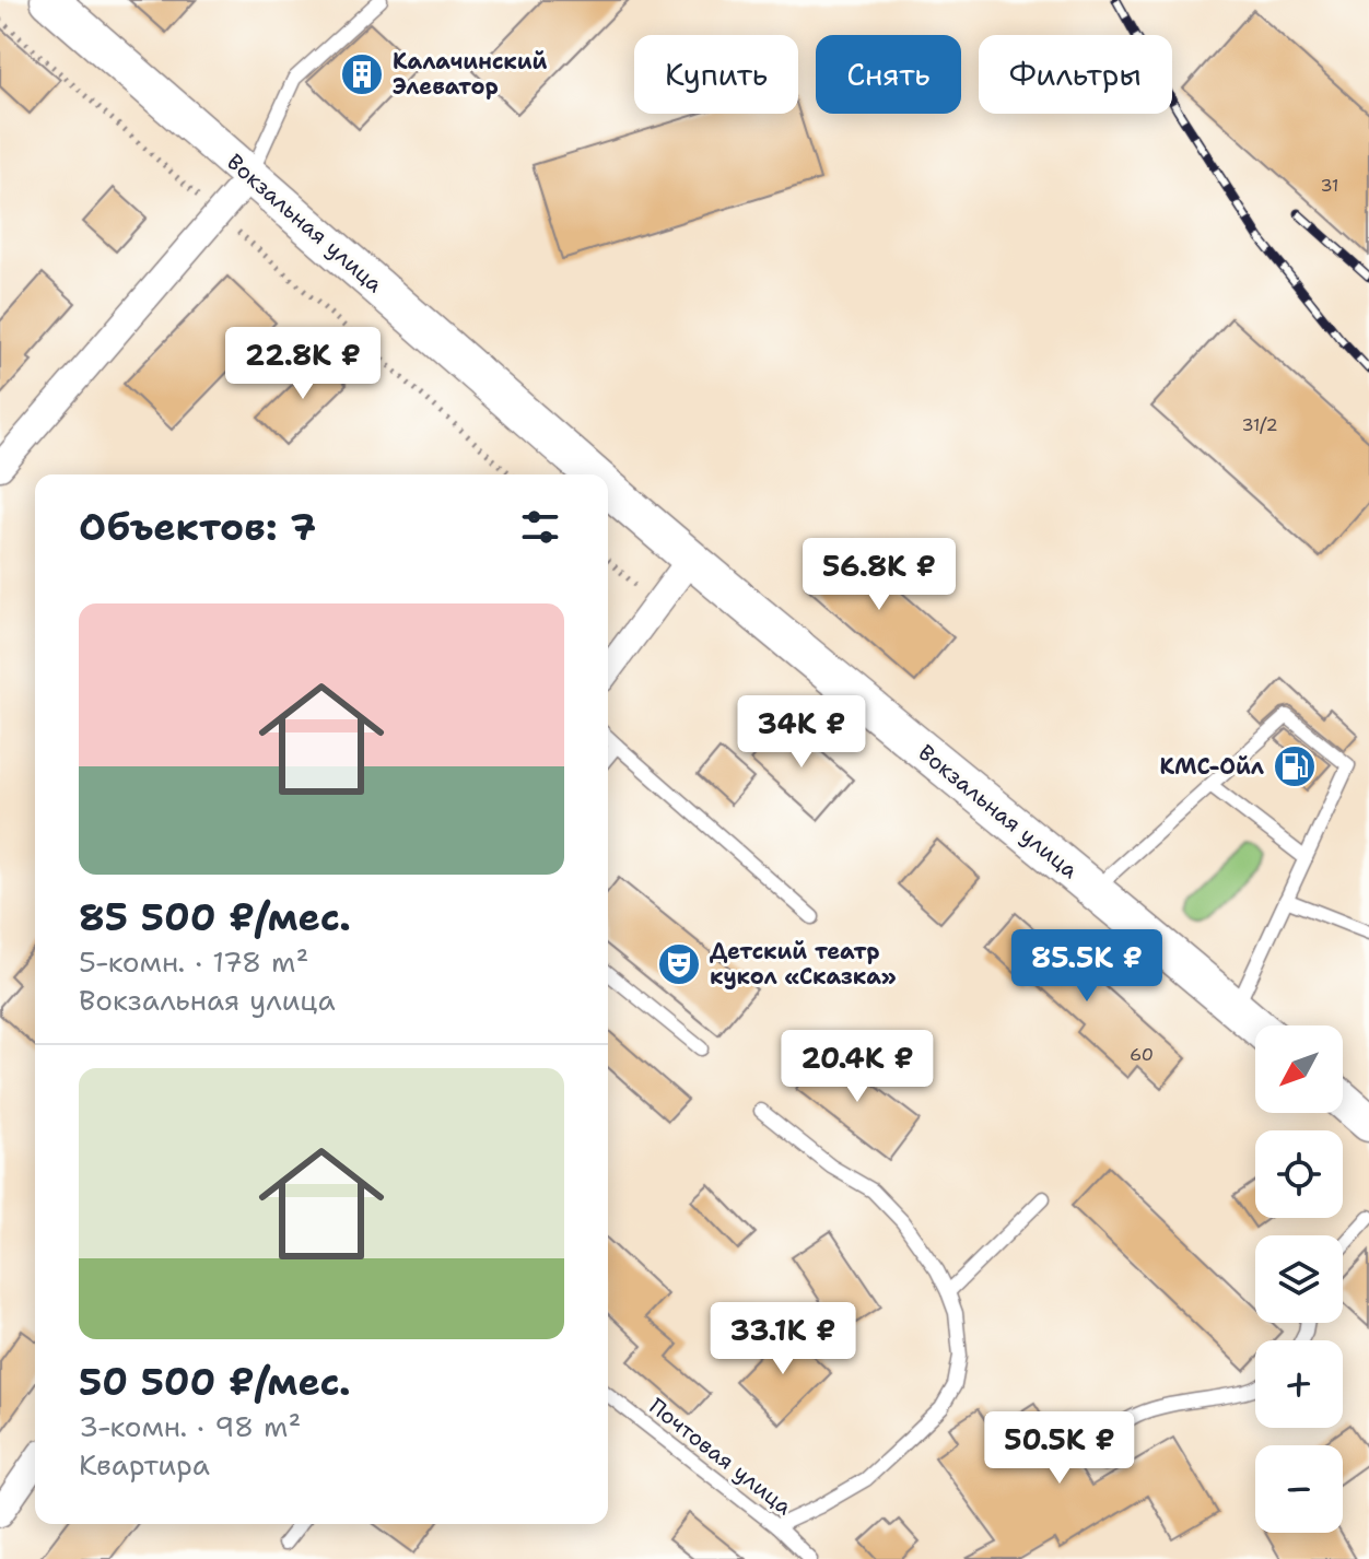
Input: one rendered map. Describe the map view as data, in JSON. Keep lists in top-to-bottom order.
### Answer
{
  "streets": {
    "main road": ["Вокзальная улица"],
    "lane": ["Почтовая улица"]
  },
  "places": {
    "building": ["Калачинский Элеватор"],
    "fuel station": ["КМС-Ойл"],
    "theatre": ["Детский театр кукол «Сказка»"]
  },
  "house_numbers": ["31", "31/2", "60"],
  "north": "bottom left",
  "page": {
    "chip": ["Купить", "Снять", "Фильтры"],
    "price": [
      "22.8K ₽",
      "56.8K ₽",
      "34K ₽",
      "85.5K ₽",
      "20.4K ₽",
      "33.1K ₽",
      "50.5K ₽"
    ],
    "heading": "Объектов: 7",
    "list": [
      {
        "name": "85 500 ₽/мес.",
        "note": "5-комн. · 178 m² · Вокзальная улица"
      },
      {
        "name": "50 500 ₽/мес.",
        "note": "3-комн. · 98 m² · Квартира"
      }
    ],
    "map_buttons": ["+", "−"]
  }
}
